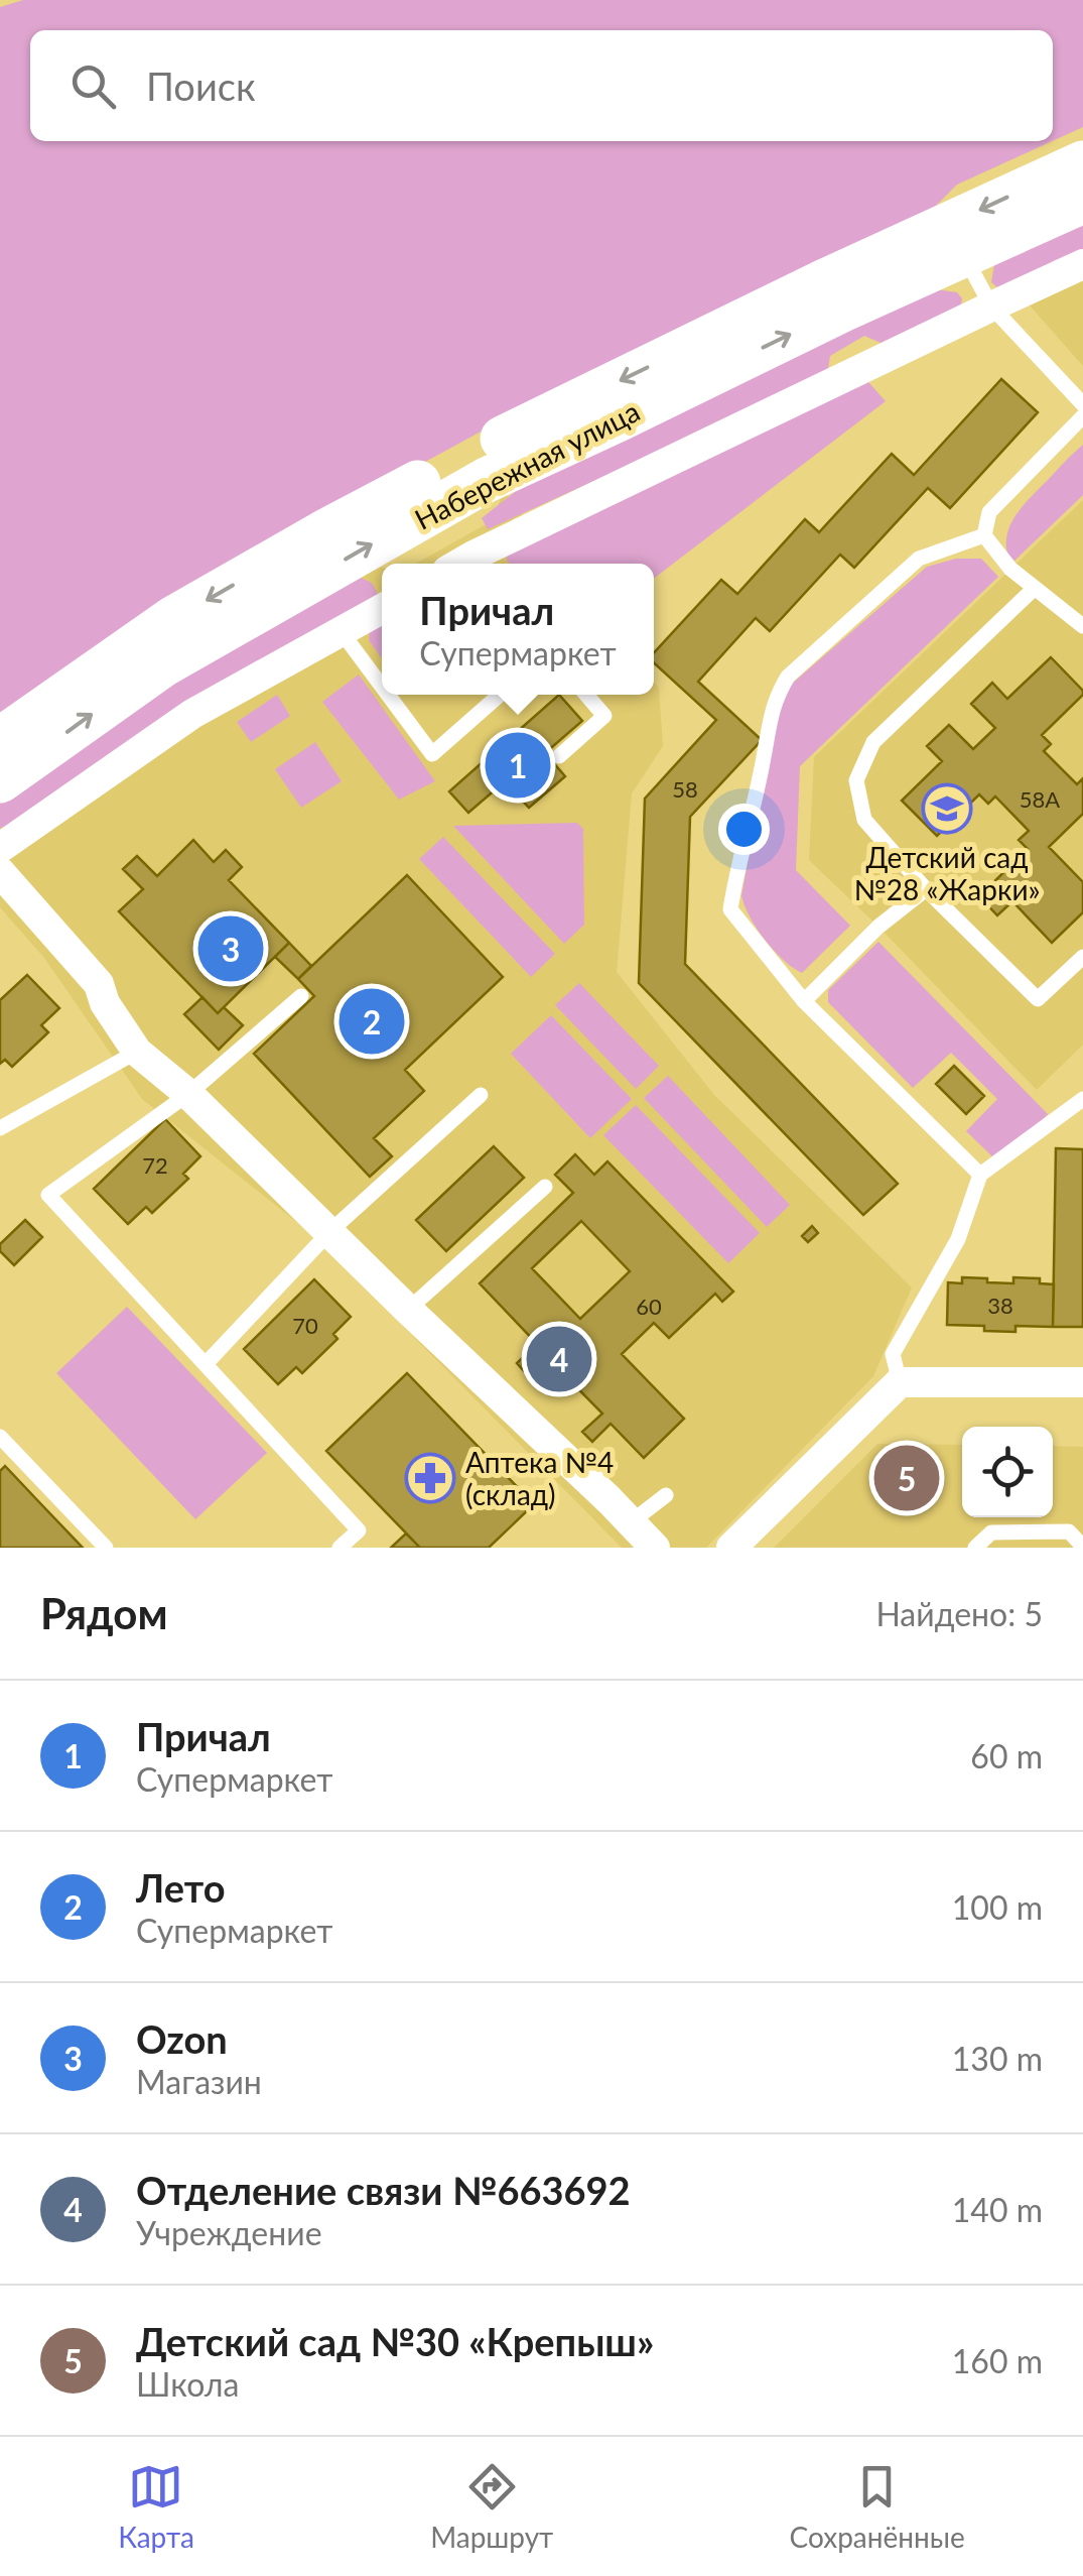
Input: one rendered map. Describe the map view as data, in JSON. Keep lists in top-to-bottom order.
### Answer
{
  "streets": {
    "main road": ["Набережная улица"]
  },
  "places": {
    "school or university": ["Детский сад №28 «Жарки»"],
    "pharmacy": ["Аптека №4 (склад)"]
  },
  "house_numbers": [
    "58",
    "58А",
    "72",
    "38",
    "60",
    "70"
  ],
  "page": {
    "search": "Поиск",
    "popup": ["Причал", "Супермаркет"],
    "pins": [
      "1",
      "3",
      "2",
      "4",
      "5"
    ],
    "heading": ["Рядом", "Найдено: 5"],
    "list": [
      {
        "mark": "1",
        "name": "Причал",
        "note": "Супермаркет",
        "value": "60 m"
      },
      {
        "mark": "2",
        "name": "Лето",
        "note": "Супермаркет",
        "value": "100 m"
      },
      {
        "mark": "3",
        "name": "Ozon",
        "note": "Магазин",
        "value": "130 m"
      },
      {
        "mark": "4",
        "name": "Отделение связи №663692",
        "note": "Учреждение",
        "value": "140 m"
      },
      {
        "mark": "5",
        "name": "Детский сад №30 «Крепыш»",
        "note": "Школа",
        "value": "160 m"
      }
    ],
    "nav": ["Карта", "Маршрут", "Сохранённые"]
  }
}
